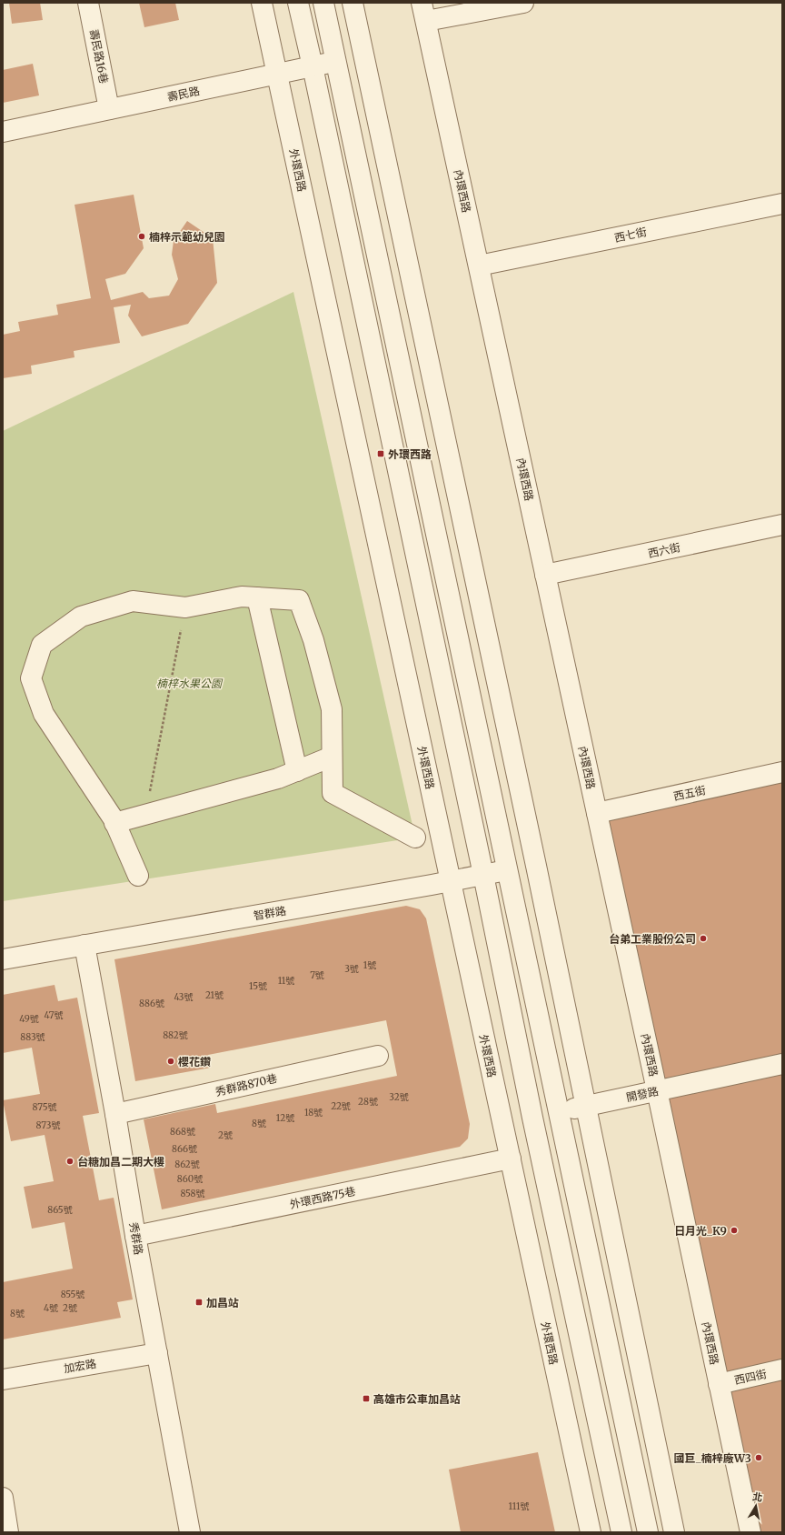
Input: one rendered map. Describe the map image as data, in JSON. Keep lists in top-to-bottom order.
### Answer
{
  "streets": {
    "street": [
      "壽民路16巷",
      "壽民路",
      "外環西路",
      "內環西路",
      "西七街",
      "西六街",
      "西五街",
      "智群路",
      "秀群路870巷",
      "開發路",
      "外環西路75巷",
      "秀群路",
      "加宏路",
      "西四街"
    ]
  },
  "crossings": [
    ["壽民路16巷", "壽民路"],
    ["壽民路", "外環西路"],
    ["外環西路", "智群路"],
    ["外環西路", "開發路"],
    ["外環西路", "外環西路75巷"],
    ["內環西路", "西七街"],
    ["內環西路", "西六街"],
    ["內環西路", "西五街"],
    ["內環西路", "開發路"],
    ["內環西路", "西四街"],
    ["智群路", "秀群路"],
    ["秀群路870巷", "秀群路"],
    ["外環西路75巷", "秀群路"],
    ["秀群路", "加宏路"]
  ],
  "parks": ["楠梓水果公園"],
  "places": {
    "other": [
      "楠梓示範幼兒園",
      "台弟工業股份公司",
      "櫻花鑽",
      "台糖加昌二期大樓",
      "日月光_K9",
      "國巨_楠梓廠W3"
    ],
    "transit": ["外環西路", "加昌站", "高雄市公車加昌站"]
  },
  "house_numbers": [
    "1號",
    "3號",
    "7號",
    "11號",
    "15號",
    "21號",
    "43號",
    "886號",
    "47號",
    "49號",
    "882號",
    "883號",
    "32號",
    "28號",
    "22號",
    "875號",
    "18號",
    "12號",
    "8號",
    "873號",
    "868號",
    "2號",
    "866號",
    "862號",
    "860號",
    "858號",
    "865號",
    "855號",
    "4號",
    "2號",
    "8號",
    "111號"
  ],
  "north": "top"
}
